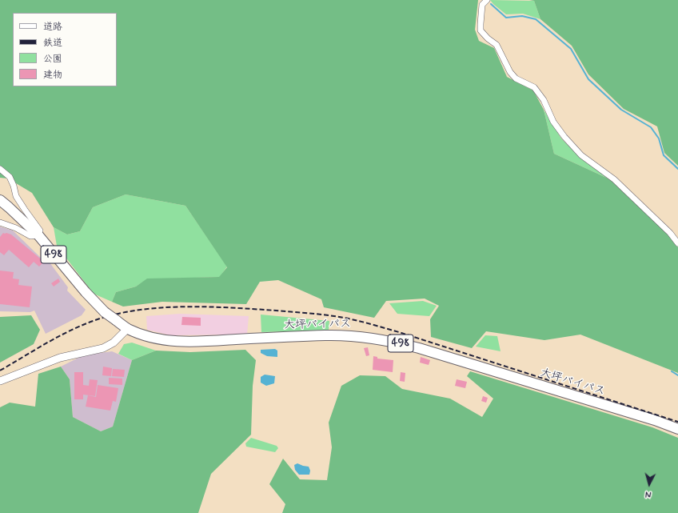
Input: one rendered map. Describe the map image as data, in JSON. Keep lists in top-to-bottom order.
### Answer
{
  "streets": {
    "highway": ["498", "大坪バイパス"]
  },
  "legend": [
    "道路",
    "鉄道",
    "公園",
    "建物"
  ],
  "north": "bottom"
}
